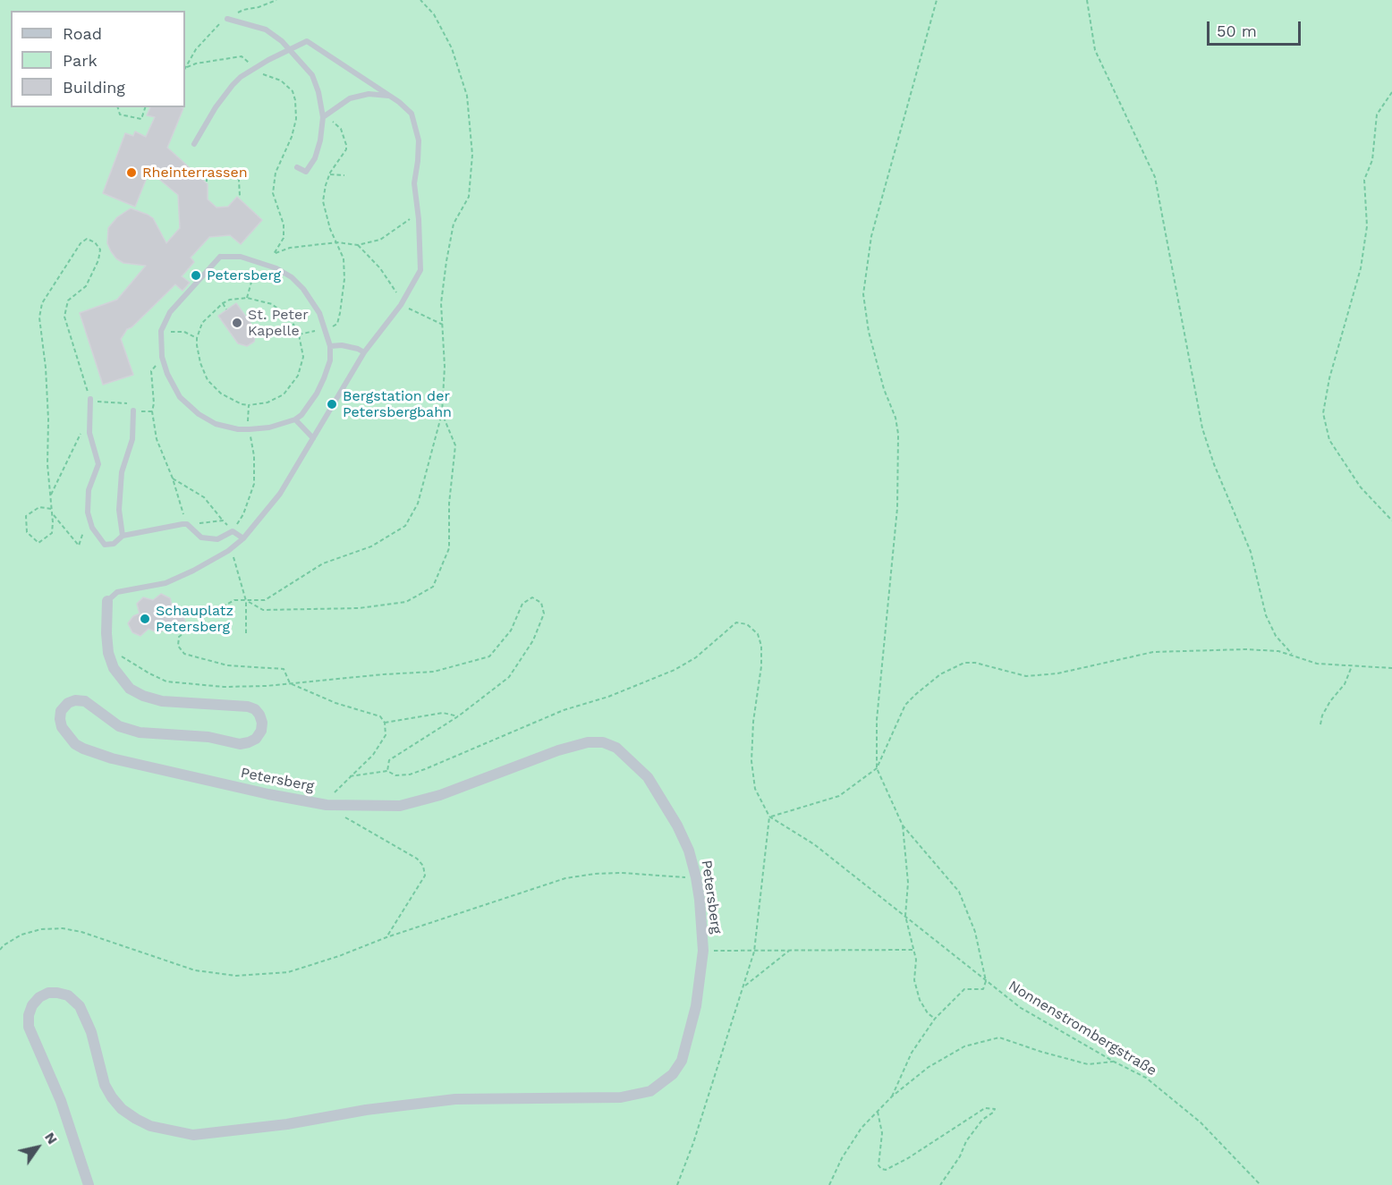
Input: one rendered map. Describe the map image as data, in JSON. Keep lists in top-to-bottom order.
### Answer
{
  "streets": {
    "street": ["Petersberg"],
    "path": ["Nonnenstrombergstraße"]
  },
  "places": [
    "Rheinterrassen",
    "Petersberg",
    "St. Peter Kapelle",
    "Bergstation der Petersbergbahn",
    "Schauplatz Petersberg"
  ],
  "legend": ["Road", "Park", "Building"],
  "scale_bar": "50 m",
  "north": "top right"
}
